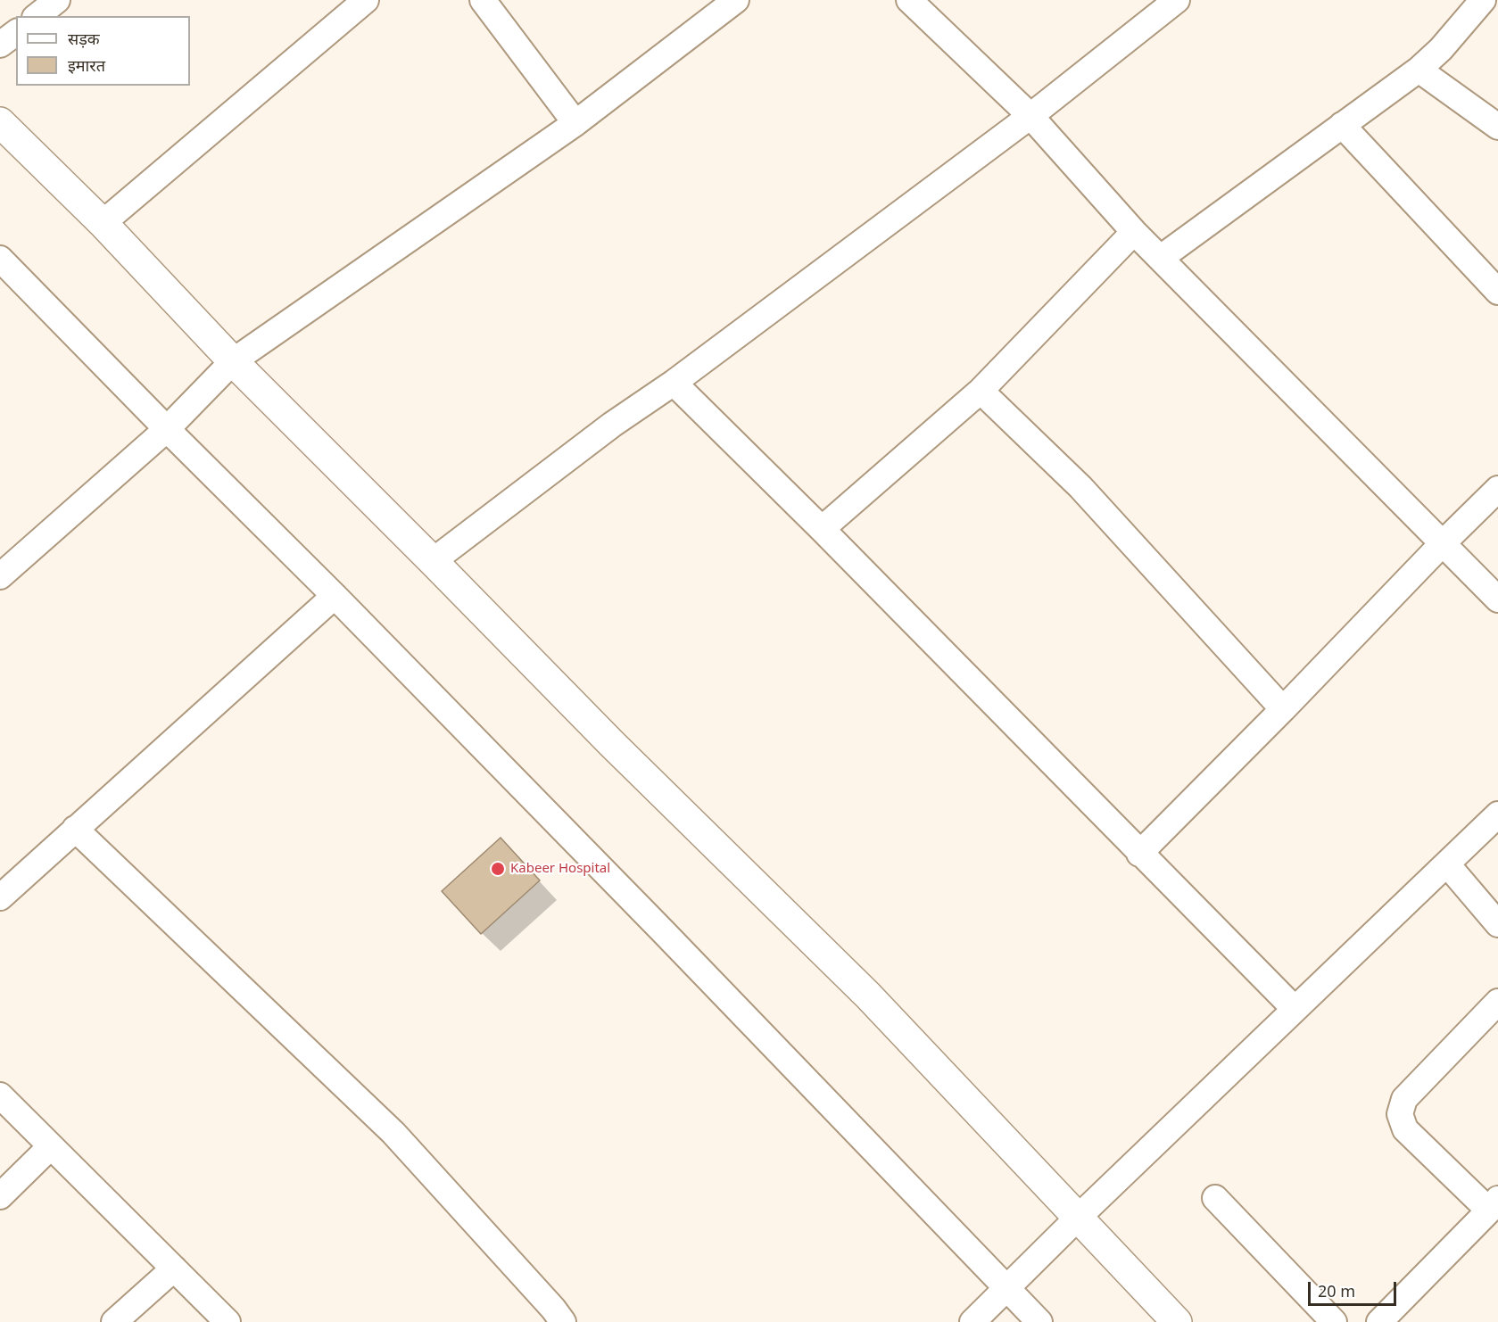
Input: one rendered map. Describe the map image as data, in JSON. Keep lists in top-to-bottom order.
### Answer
{
  "places": ["Kabeer Hospital"],
  "legend": ["सड़क", "इमारत"],
  "scale_bar": "20 m"
}
